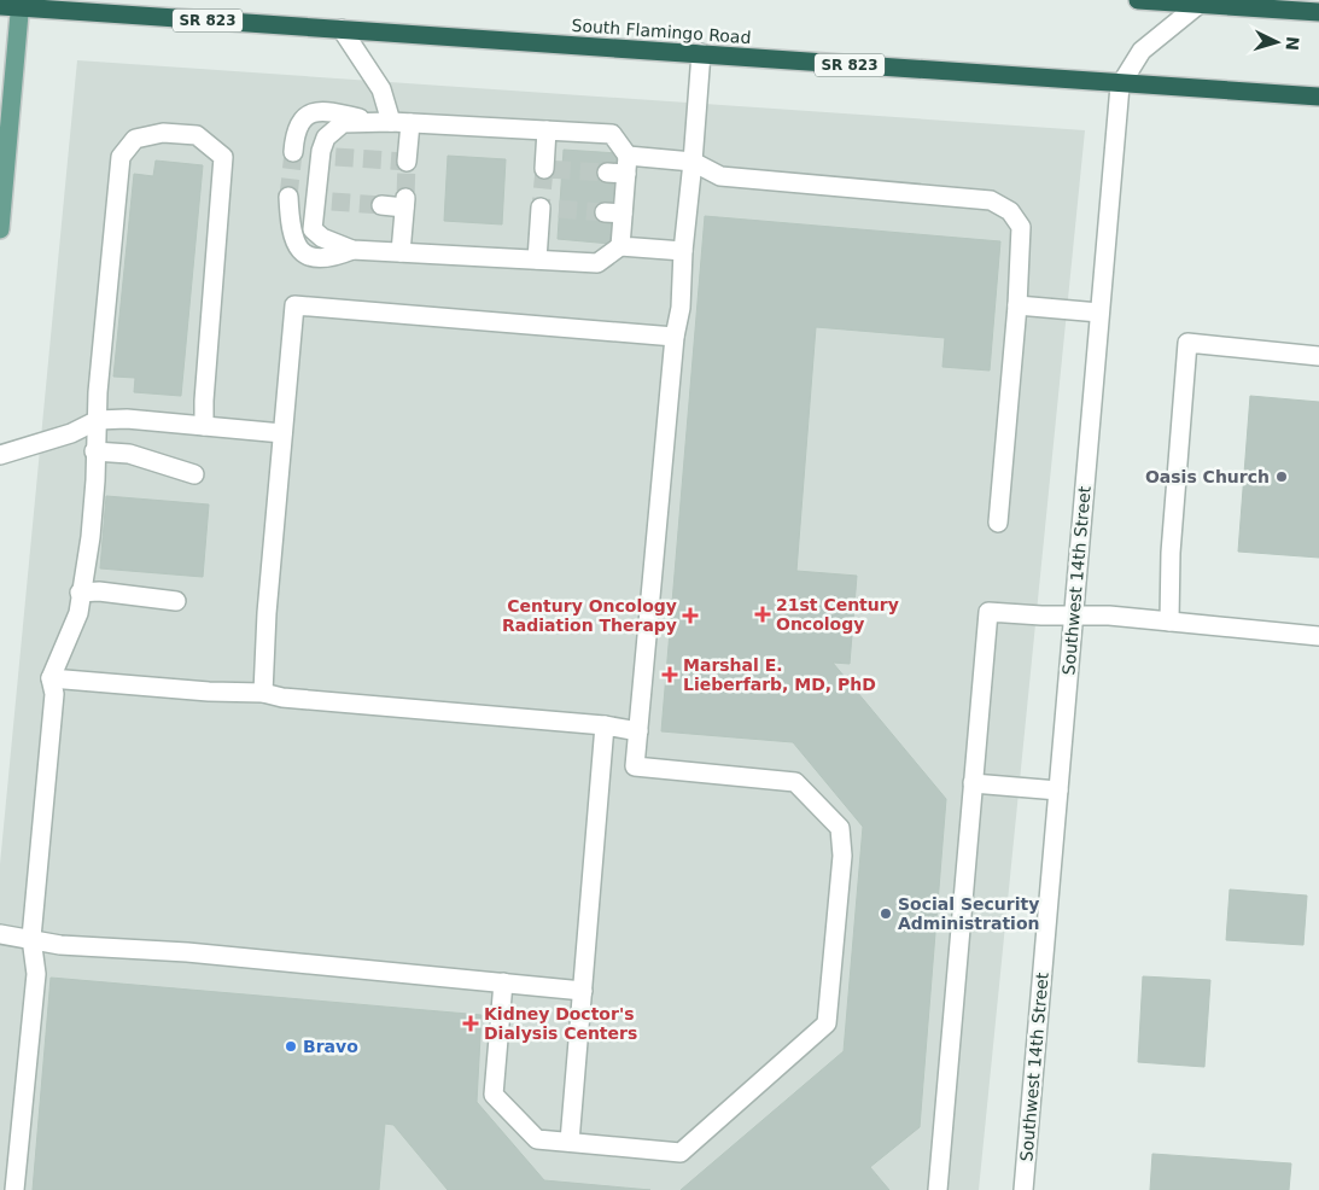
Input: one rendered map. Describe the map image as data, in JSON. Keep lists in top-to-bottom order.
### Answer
{
  "streets": {
    "highway": ["SR 823", "South Flamingo Road"],
    "street": ["Southwest 14th Street"]
  },
  "crossings": [
    ["South Flamingo Road", "Southwest 14th Street"]
  ],
  "places": {
    "other": ["Oasis Church", "Social Security Administration", "Bravo"],
    "health": [
      "21st Century Oncology",
      "Century Oncology Radiation Therapy",
      "Marshal E. Lieberfarb, MD, PhD",
      "Kidney Doctor's Dialysis Centers"
    ]
  },
  "north": "right"
}
